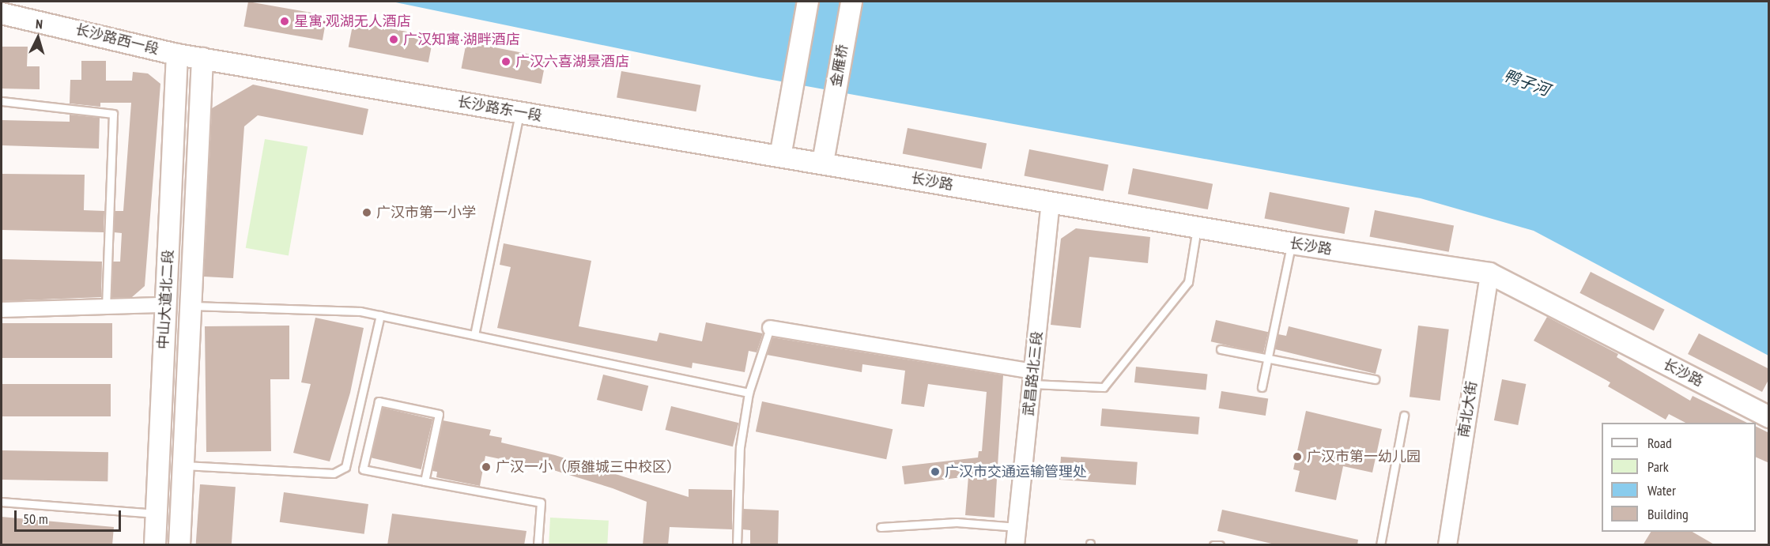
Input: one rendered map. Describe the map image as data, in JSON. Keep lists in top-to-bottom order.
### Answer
{
  "streets": {
    "main road": [
      "长沙路西一段",
      "金雁桥",
      "长沙路东一段",
      "长沙路",
      "中山大道北二段"
    ],
    "street": ["武昌路北三段", "南北大街"]
  },
  "crossings": [
    ["长沙路西一段", "长沙路东一段"],
    ["长沙路西一段", "中山大道北二段"],
    ["金雁桥", "长沙路东一段"],
    ["金雁桥", "长沙路"],
    ["长沙路东一段", "长沙路"],
    ["长沙路东一段", "中山大道北二段"],
    ["长沙路", "武昌路北三段"],
    ["长沙路", "南北大街"]
  ],
  "water": ["鸭子河"],
  "places": [
    "星寓·观湖无人酒店",
    "广汉知寓·湖畔酒店",
    "广汉六喜湖景酒店",
    "广汉市第一小学",
    "广汉市第一幼儿园",
    "广汉一小（原雒城三中校区）",
    "广汉市交通运输管理处"
  ],
  "legend": [
    "Road",
    "Park",
    "Water",
    "Building"
  ],
  "scale_bar": "50 m",
  "north": "top"
}
